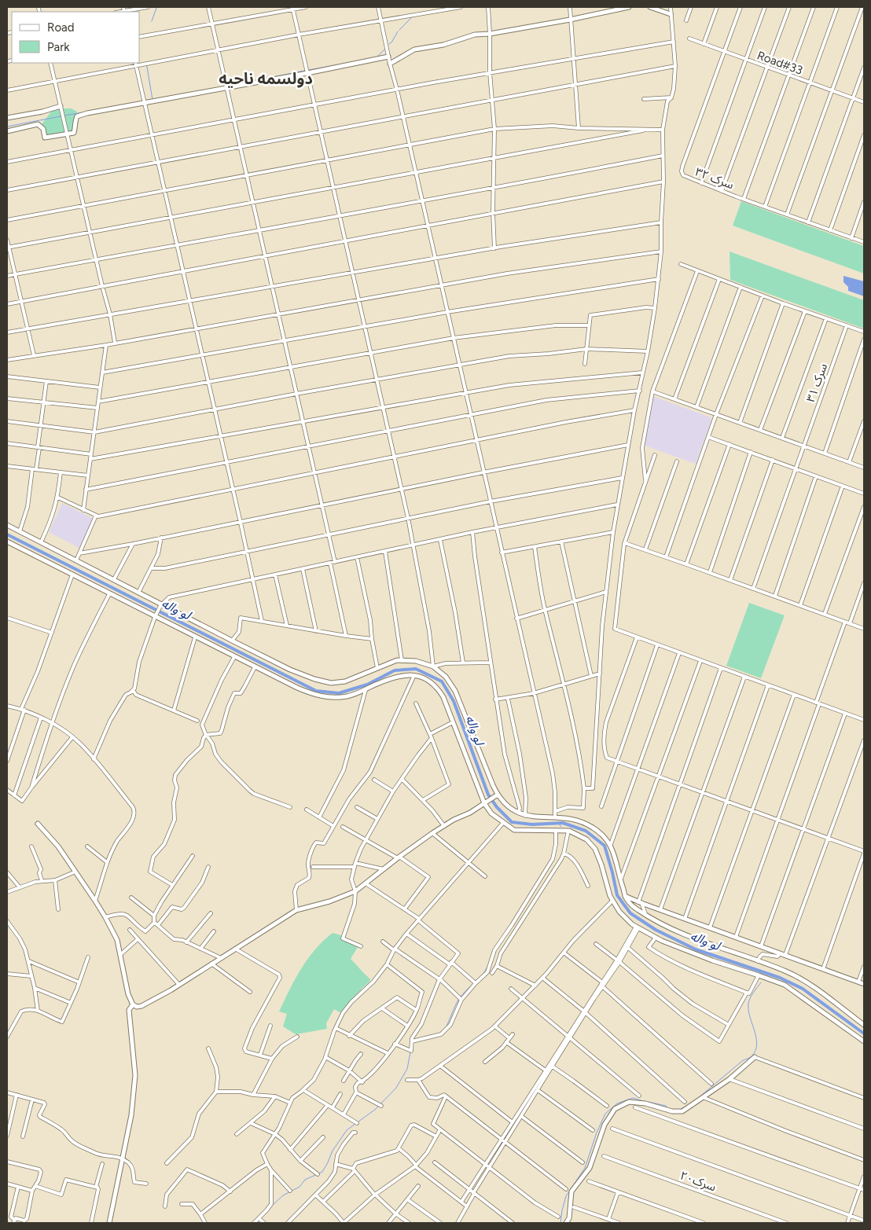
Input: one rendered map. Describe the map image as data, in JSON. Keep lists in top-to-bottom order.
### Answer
{
  "streets": {
    "street": [
      "Road#33",
      "سرک ۳۲",
      "سرک ۳۱",
      "سرک۲۰"
    ]
  },
  "crossings": [
    ["Road#33", "سرک ۳۲"]
  ],
  "districts": ["دولسمه ناحیه"],
  "water": ["لو واله"],
  "legend": ["Road", "Park"]
}
